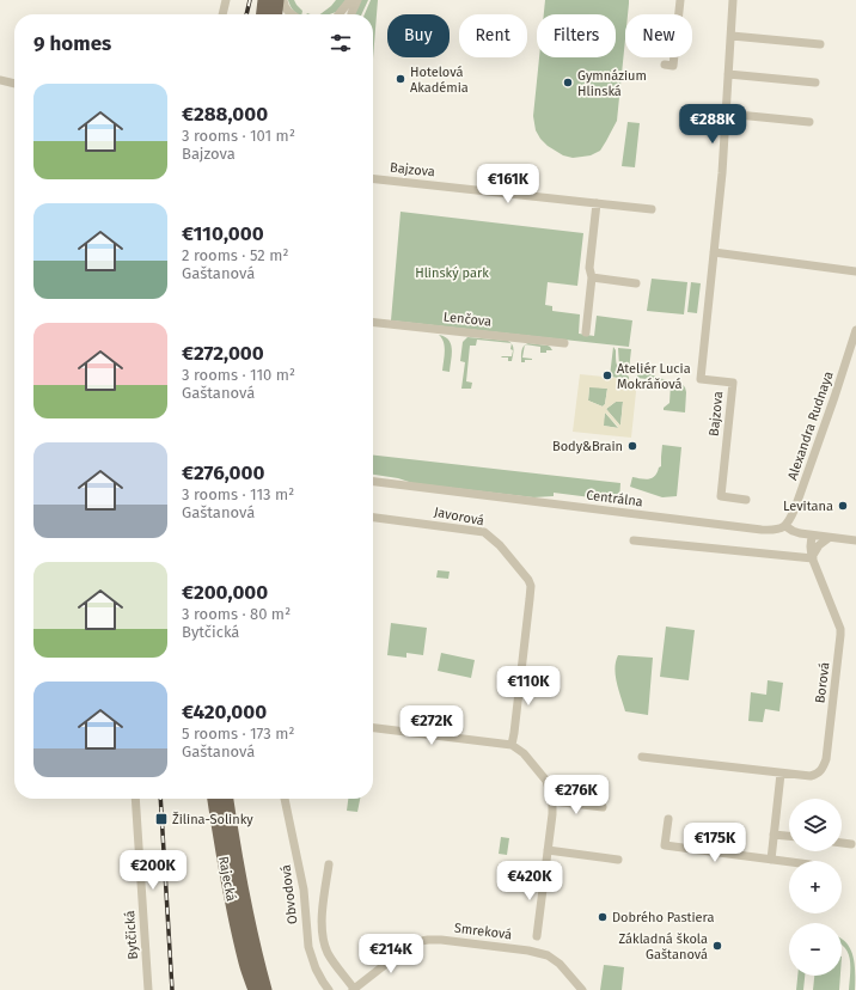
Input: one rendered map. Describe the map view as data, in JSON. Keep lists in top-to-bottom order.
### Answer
{
  "streets": {
    "main road": ["Rajecká"],
    "street": [
      "Bajzova",
      "Lenčova",
      "Alexandra Rudnaya",
      "Centrálna",
      "Javorová",
      "Borová",
      "Obvodová",
      "Smreková",
      "Bytčická"
    ]
  },
  "crossings": [
    ["Alexandra Rudnaya", "Centrálna"]
  ],
  "parks": ["Hlinský park"],
  "places": {
    "other": [
      "Hotelová Akadémia",
      "Gymnázium Hlinská",
      "Ateliér Lucia Mokráňová",
      "Body&Brain",
      "Levitana",
      "Dobrého Pastiera",
      "Základná škola Gaštanová"
    ],
    "transit": ["Žilina-Solinky"]
  },
  "page": {
    "chip": [
      "Buy",
      "Rent",
      "Filters",
      "New"
    ],
    "heading": "9 homes",
    "list": [
      {
        "name": "€288,000",
        "note": "3 rooms · 101 m² · Bajzova"
      },
      {
        "name": "€110,000",
        "note": "2 rooms · 52 m² · Gaštanová"
      },
      {
        "name": "€272,000",
        "note": "3 rooms · 110 m² · Gaštanová"
      },
      {
        "name": "€276,000",
        "note": "3 rooms · 113 m² · Gaštanová"
      },
      {
        "name": "€200,000",
        "note": "3 rooms · 80 m² · Bytčická"
      },
      {
        "name": "€420,000",
        "note": "5 rooms · 173 m² · Gaštanová"
      }
    ],
    "price": [
      "€288K",
      "€161K",
      "€110K",
      "€272K",
      "€276K",
      "€175K",
      "€200K",
      "€420K",
      "€214K"
    ],
    "map_buttons": ["+", "−"]
  }
}
